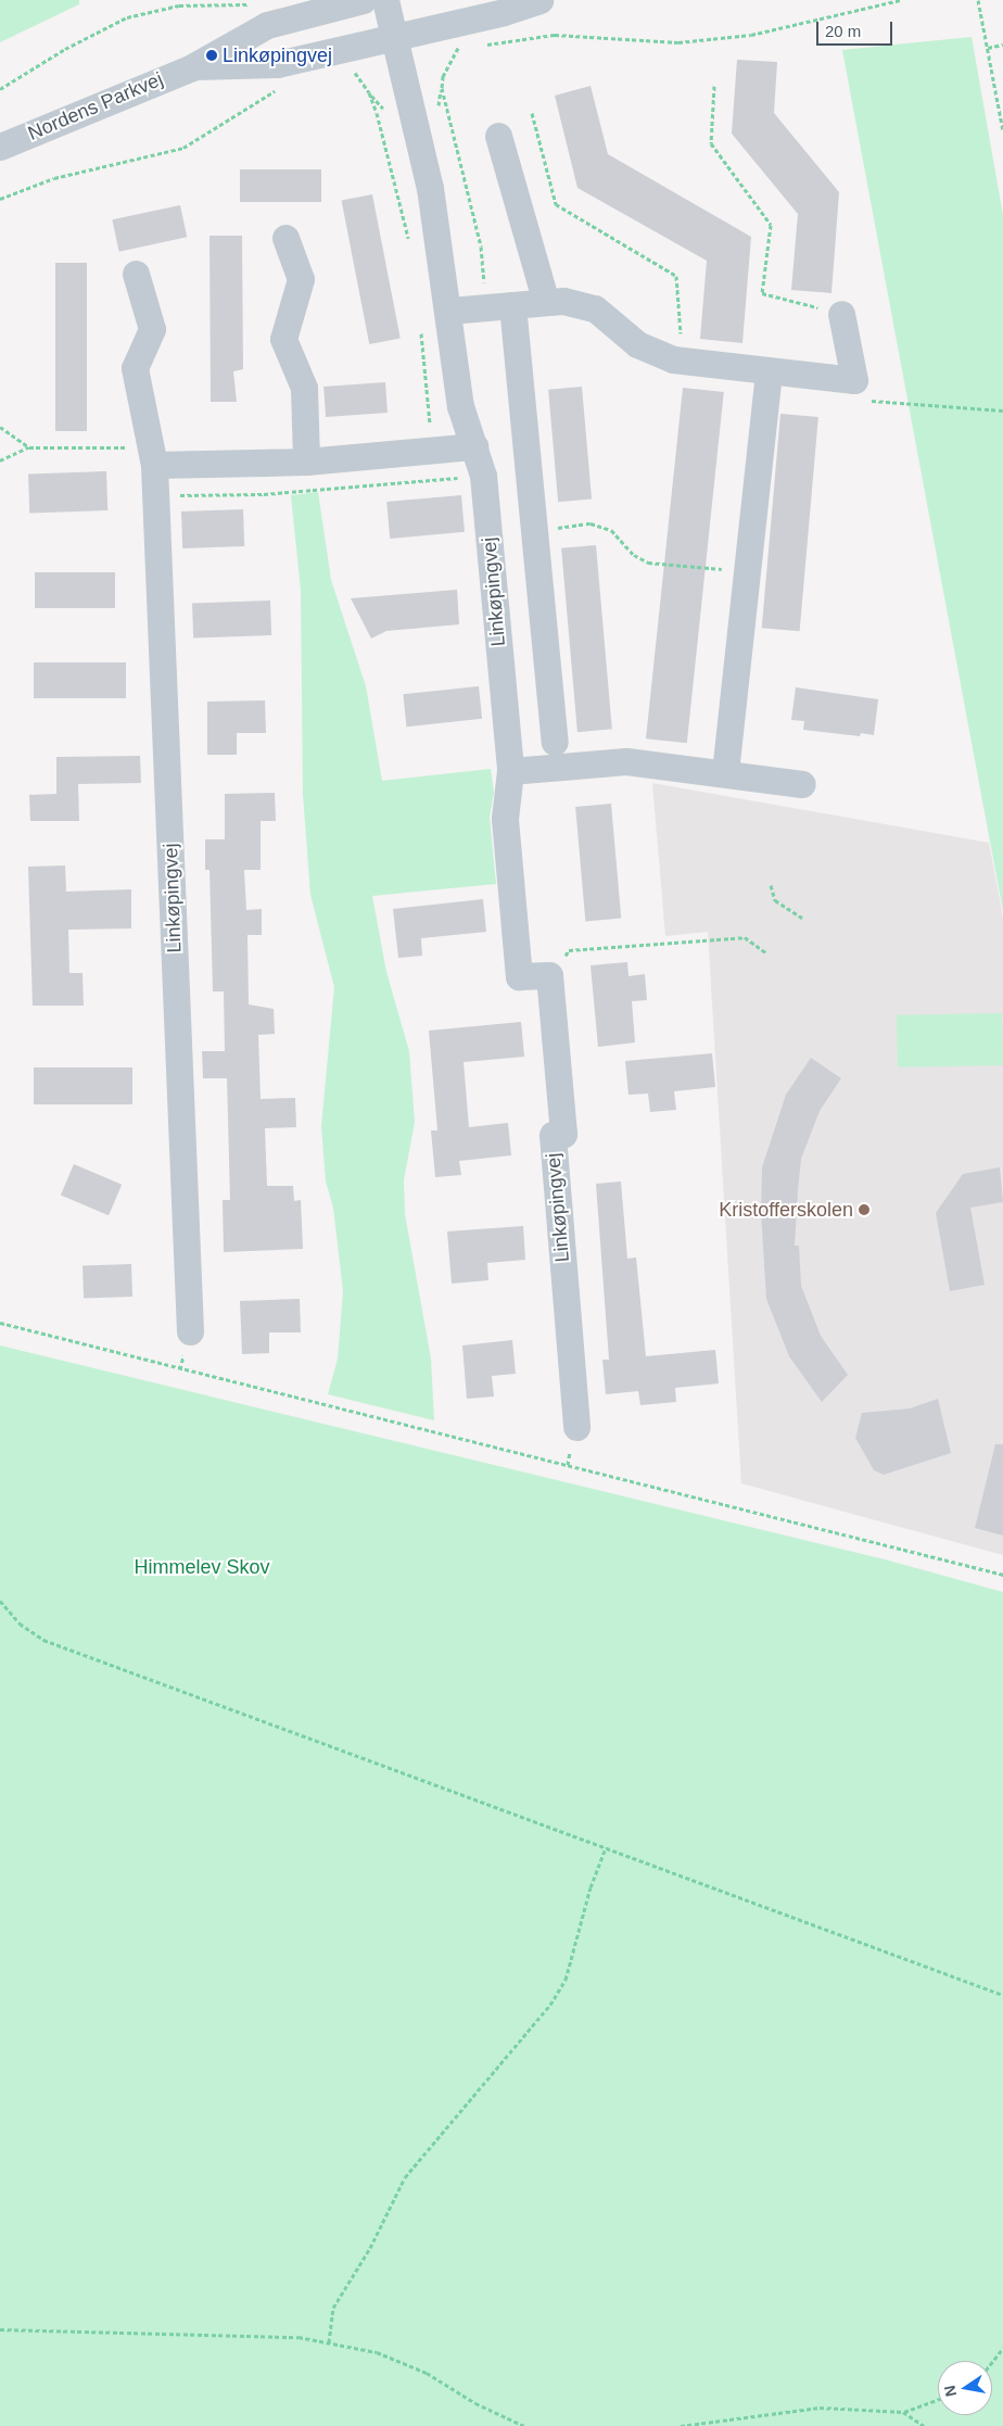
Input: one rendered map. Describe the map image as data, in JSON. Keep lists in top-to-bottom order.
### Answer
{
  "streets": {
    "street": ["Nordens Parkvej", "Linkøpingvej"]
  },
  "crossings": [
    ["Nordens Parkvej", "Linkøpingvej"]
  ],
  "parks": ["Himmelev Skov"],
  "places": ["Linkøpingvej", "Kristofferskolen"],
  "scale_bar": "20 m",
  "north": "left"
}
